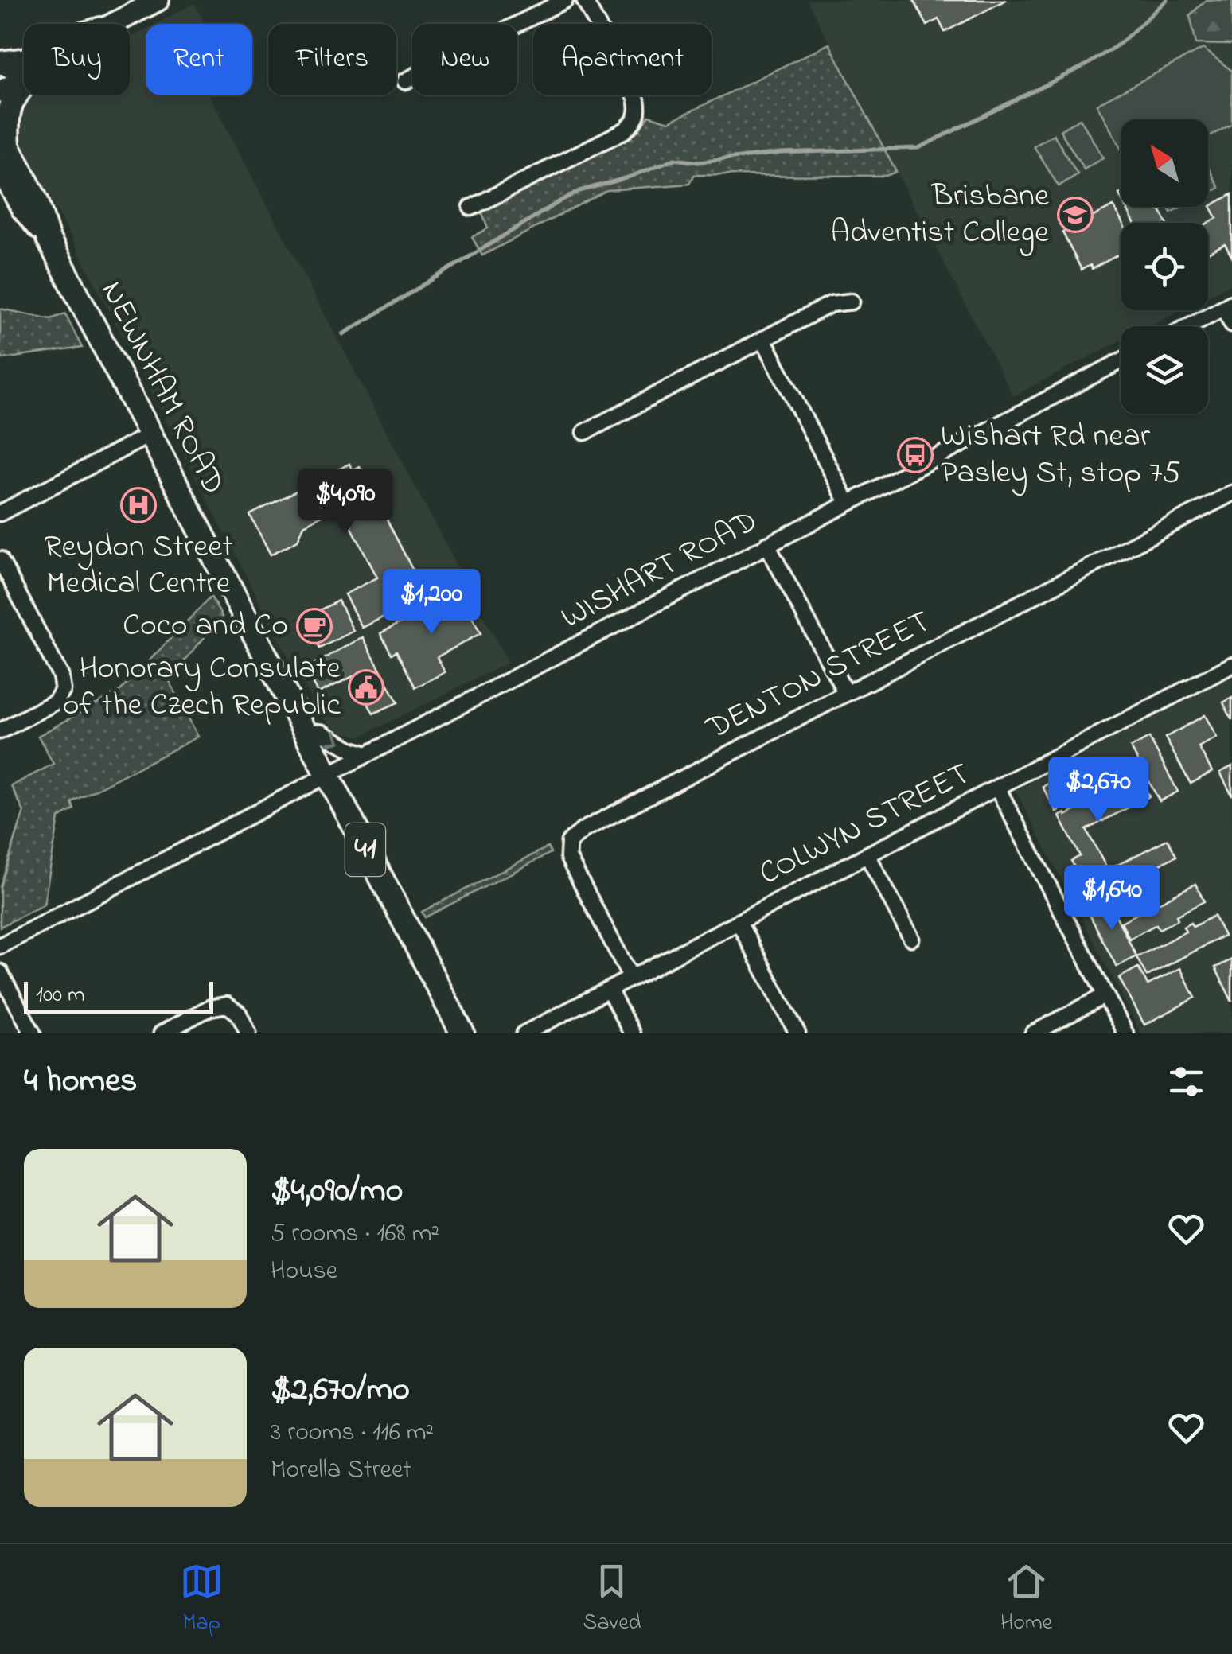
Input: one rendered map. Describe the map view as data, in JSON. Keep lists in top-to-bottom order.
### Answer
{
  "streets": {
    "main road": ["NEWNHAM ROAD", "41"],
    "street": ["WISHART ROAD", "DENTON STREET", "COLWYN STREET"]
  },
  "crossings": [
    ["NEWNHAM ROAD", "WISHART ROAD"],
    ["DENTON STREET", "COLWYN STREET"]
  ],
  "places": {
    "school or university": ["Brisbane Adventist College"],
    "bus stop": ["Wishart Rd near Pasley St, stop 75"],
    "hospital": ["Reydon Street Medical Centre"],
    "cafe": ["Coco and Co"],
    "public building": ["Honorary Consulate of the Czech Republic"]
  },
  "scale_bar": "100 m",
  "north": "top left",
  "page": {
    "chip": [
      "Buy",
      "Rent",
      "Filters",
      "New",
      "Apartment"
    ],
    "price": [
      "$4,090",
      "$1,200",
      "$2,670",
      "$1,640"
    ],
    "scale": "100 m",
    "heading": "4 homes",
    "list": [
      {
        "name": "$4,090/mo",
        "note": "5 rooms · 168 m² · House"
      },
      {
        "name": "$2,670/mo",
        "note": "3 rooms · 116 m² · Morella Street"
      }
    ],
    "tabs": ["Map", "Saved", "Home"]
  }
}
